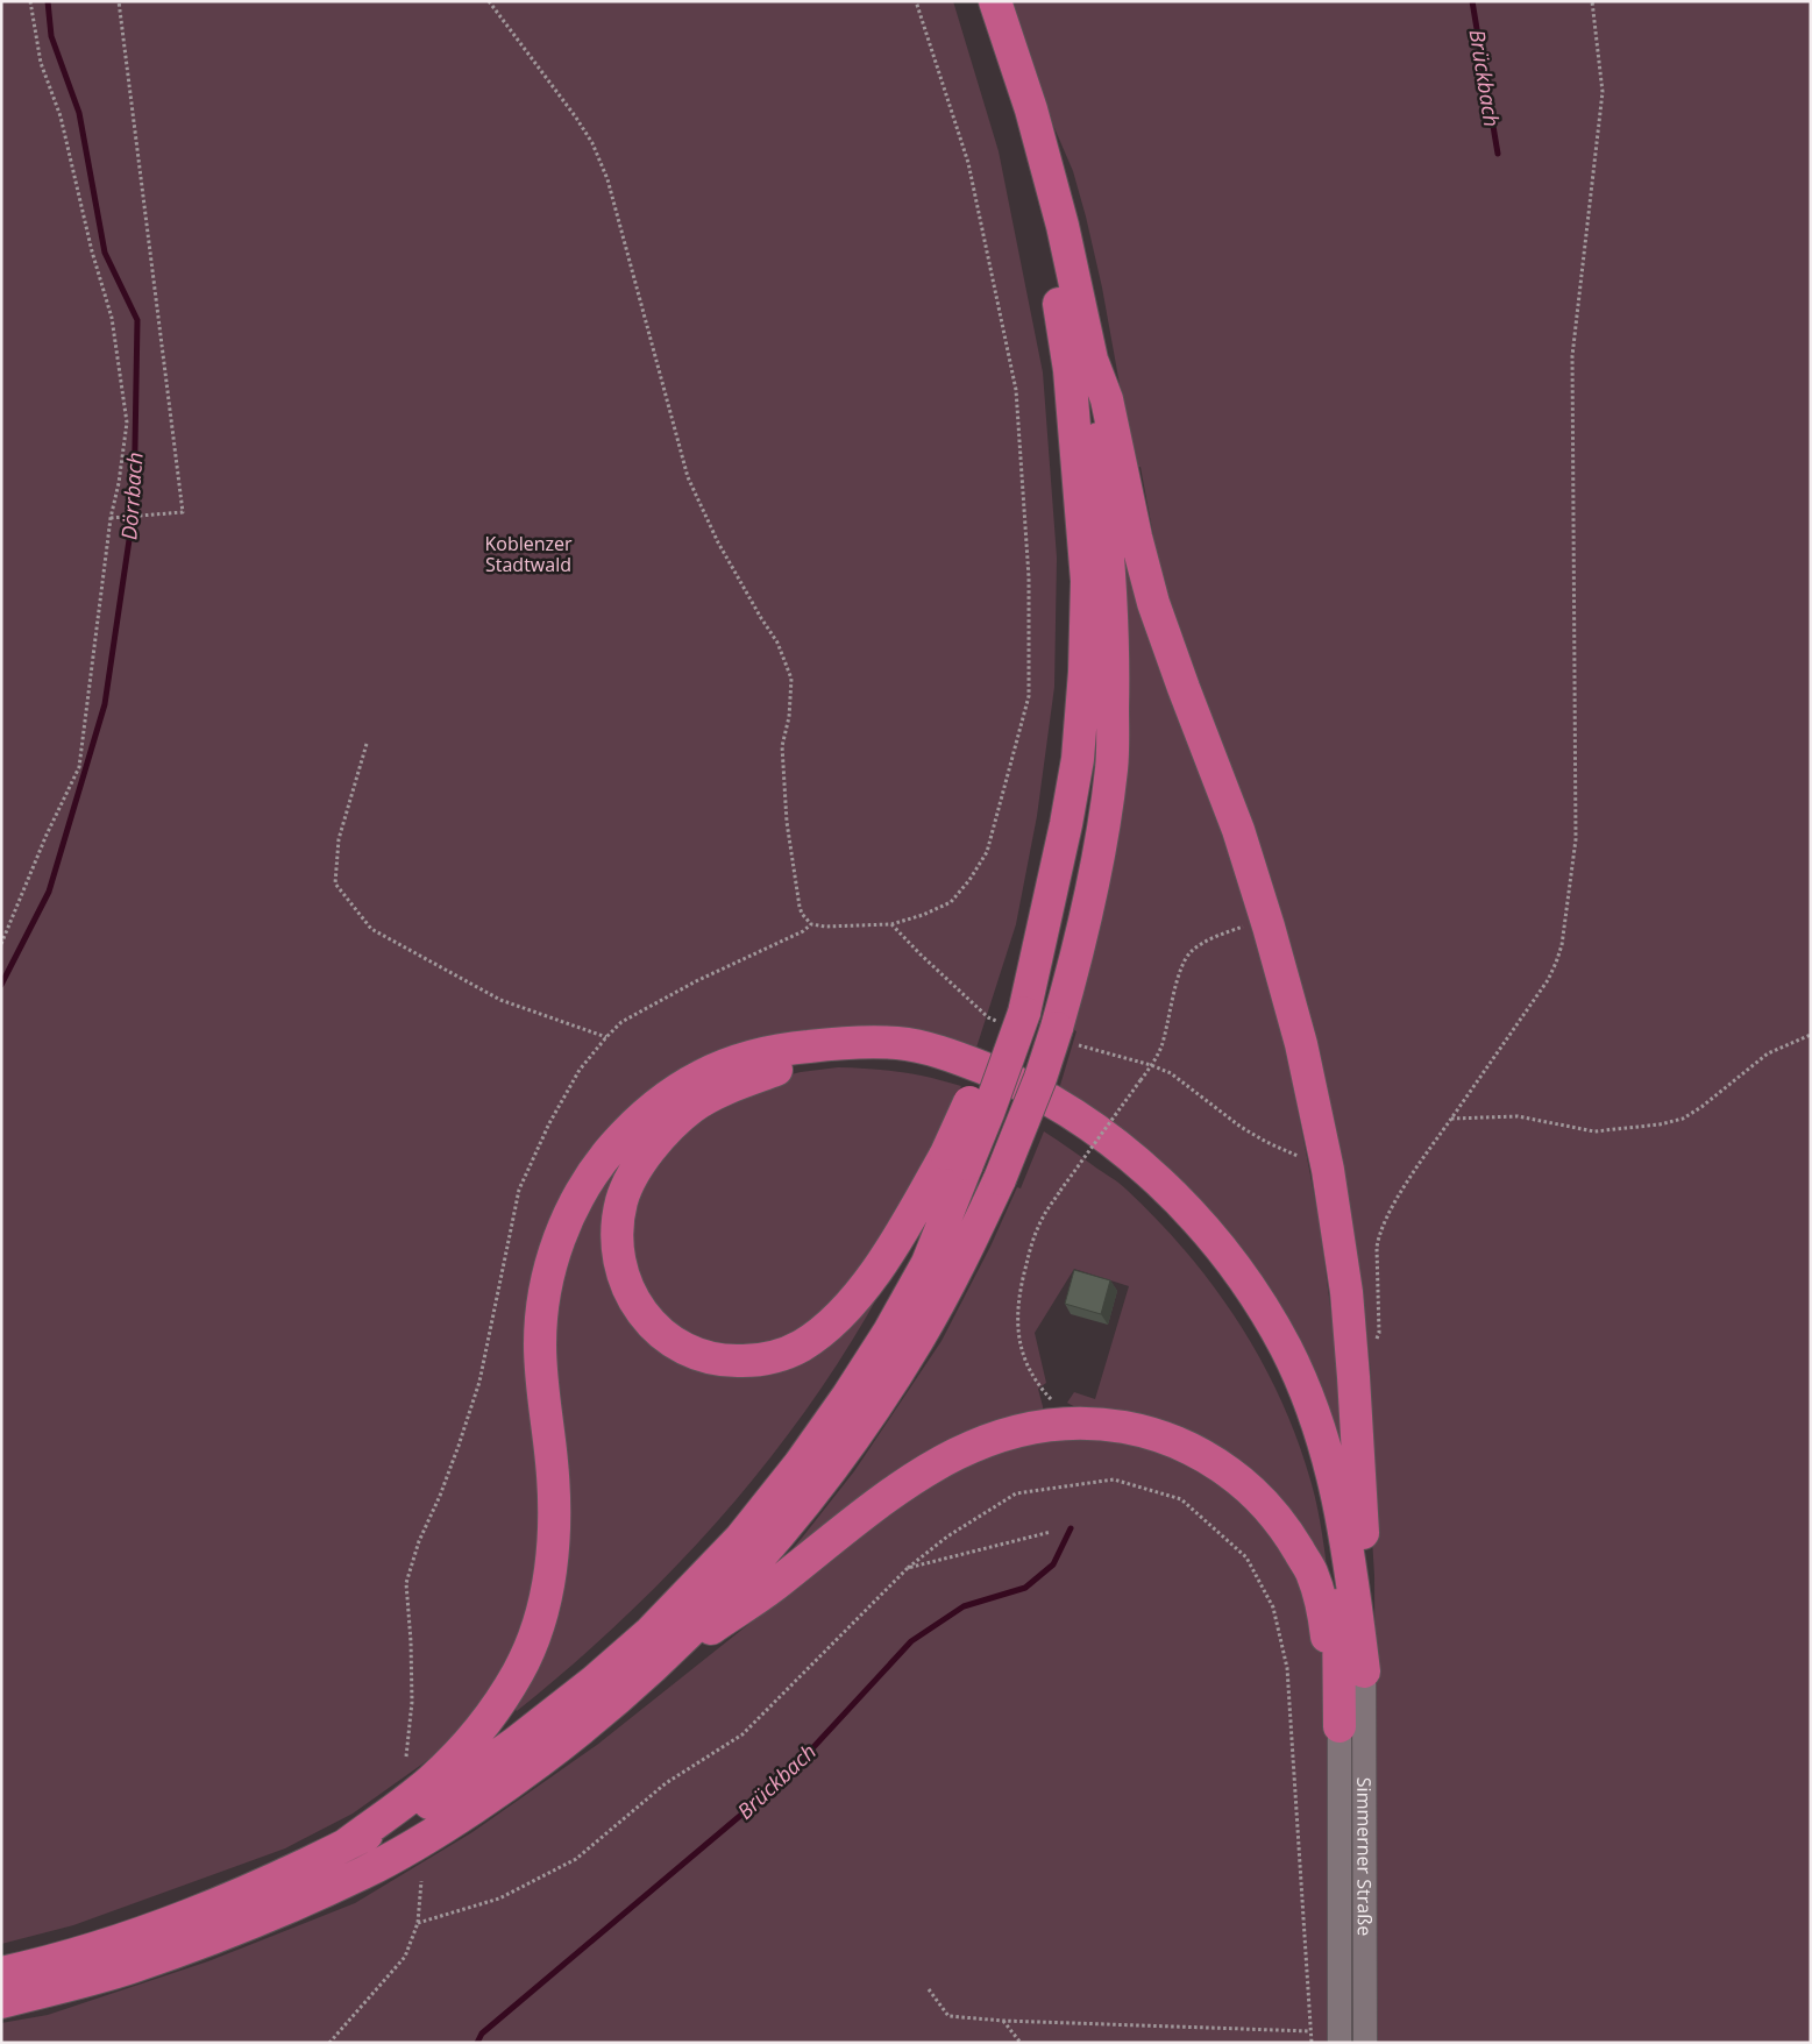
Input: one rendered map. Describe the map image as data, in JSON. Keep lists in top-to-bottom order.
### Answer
{
  "streets": {
    "street": ["Simmerner Straße"]
  },
  "water": ["Brückbach", "Dörrbach"],
  "parks": ["Koblenzer Stadtwald"]
}
